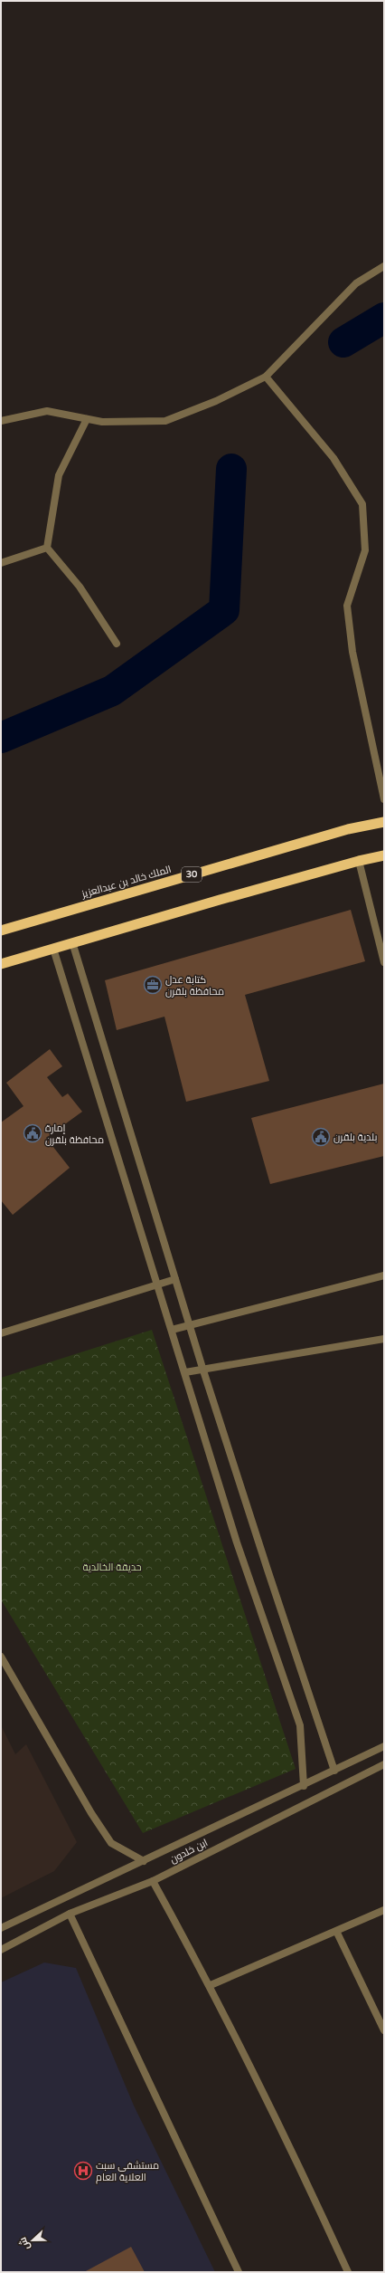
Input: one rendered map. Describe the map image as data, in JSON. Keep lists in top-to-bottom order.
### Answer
{
  "streets": {
    "highway": ["30", "الملك خالد بن عبدالعزيز"],
    "street": ["ابن خلدون"]
  },
  "parks": ["حديقة الخالدية"],
  "places": {
    "office": ["كتابة عدل محافظة بلقرن"],
    "public building": ["إمارة محافظة بلقرن", "بلدية بلقرن"],
    "hospital": ["مستشفى سبت العلاية العام"]
  },
  "north": "left"
}
